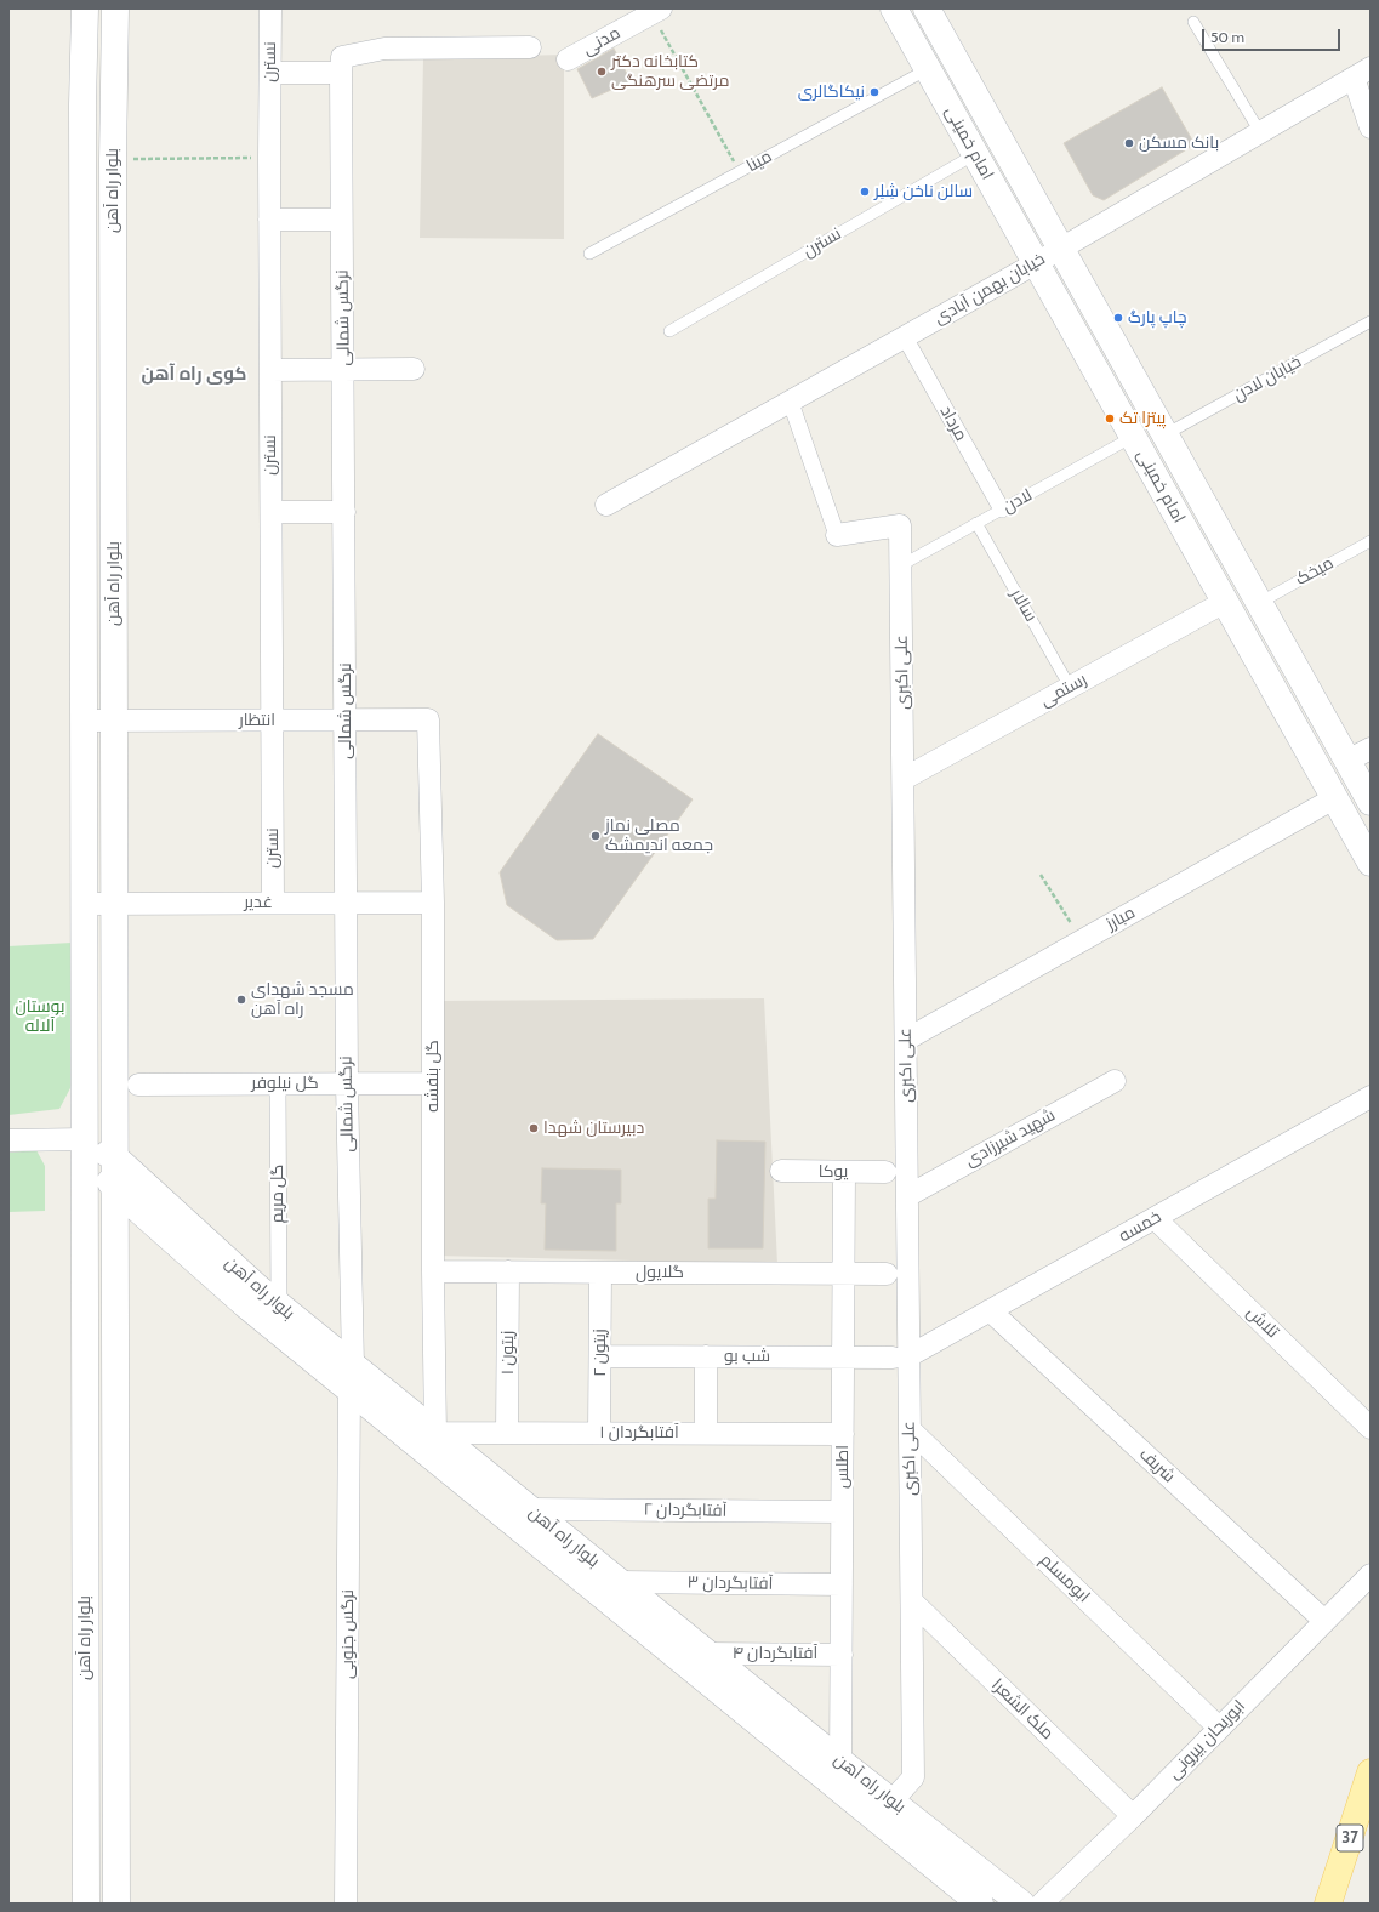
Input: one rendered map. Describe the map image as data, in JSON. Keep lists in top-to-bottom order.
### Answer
{
  "streets": {
    "main road": ["37"],
    "street": [
      "مدنی",
      "نسترن",
      "امام خمینی",
      "بلوار راه آهن",
      "خیابان بهمن آبادی",
      "نرگس شمالی",
      "مرداد",
      "علی اکبری",
      "رستمی",
      "انتظار",
      "غدیر",
      "مبارز",
      "گل بنفشه",
      "گل نیلوفر",
      "شهید شیرزادی",
      "یوکا",
      "گل مریم",
      "خمسه",
      "گلایول",
      "تلاش",
      "زیتون ۱",
      "زیتون ۲",
      "شب بو",
      "آفتابگردان ۱",
      "شریف",
      "اطلس",
      "آفتابگردان ۲",
      "ابومسلم",
      "آفتابگردان ۳",
      "نرگس جنوبی",
      "آفتابگردان ۴",
      "ملک الشعرا",
      "ابوریحان بیرونی"
    ],
    "lane": [
      "مینا",
      "خیابان لادن",
      "لادن",
      "میخک",
      "سالار"
    ]
  },
  "crossings": [
    ["نسترن", "امام خمینی"],
    ["نسترن", "انتظار"],
    ["نسترن", "غدیر"],
    ["امام خمینی", "مینا"],
    ["امام خمینی", "خیابان بهمن آبادی"],
    ["امام خمینی", "خیابان لادن"],
    ["امام خمینی", "لادن"],
    ["امام خمینی", "میخک"],
    ["امام خمینی", "رستمی"],
    ["امام خمینی", "مبارز"],
    ["بلوار راه آهن", "نرگس شمالی"],
    ["بلوار راه آهن", "علی اکبری"],
    ["بلوار راه آهن", "انتظار"],
    ["بلوار راه آهن", "غدیر"],
    ["بلوار راه آهن", "گل بنفشه"],
    ["بلوار راه آهن", "گل مریم"],
    ["بلوار راه آهن", "آفتابگردان ۱"],
    ["بلوار راه آهن", "اطلس"],
    ["بلوار راه آهن", "آفتابگردان ۲"],
    ["بلوار راه آهن", "آفتابگردان ۳"],
    ["بلوار راه آهن", "نرگس جنوبی"],
    ["بلوار راه آهن", "آفتابگردان ۴"],
    ["خیابان بهمن آبادی", "مرداد"],
    ["خیابان بهمن آبادی", "علی اکبری"],
    ["نرگس شمالی", "انتظار"],
    ["نرگس شمالی", "غدیر"],
    ["نرگس شمالی", "گل نیلوفر"],
    ["نرگس شمالی", "نرگس جنوبی"],
    ["مرداد", "لادن"],
    ["لادن", "سالار"],
    ["لادن", "علی اکبری"],
    ["سالار", "رستمی"],
    ["علی اکبری", "رستمی"],
    ["علی اکبری", "مبارز"],
    ["علی اکبری", "شهید شیرزادی"],
    ["علی اکبری", "خمسه"],
    ["علی اکبری", "شب بو"],
    ["علی اکبری", "ابومسلم"],
    ["علی اکبری", "ملک الشعرا"],
    ["انتظار", "گل بنفشه"],
    ["غدیر", "گل بنفشه"],
    ["گل بنفشه", "گل نیلوفر"],
    ["گل بنفشه", "گلایول"],
    ["گل بنفشه", "آفتابگردان ۱"],
    ["گل نیلوفر", "گل مریم"],
    ["یوکا", "اطلس"],
    ["خمسه", "تلاش"],
    ["خمسه", "شب بو"],
    ["خمسه", "شریف"],
    ["گلایول", "زیتون ۱"],
    ["گلایول", "زیتون ۲"],
    ["گلایول", "اطلس"],
    ["زیتون ۱", "آفتابگردان ۱"],
    ["زیتون ۲", "شب بو"],
    ["زیتون ۲", "آفتابگردان ۱"],
    ["شب بو", "اطلس"],
    ["آفتابگردان ۱", "اطلس"],
    ["شریف", "ابوریحان بیرونی"],
    ["اطلس", "آفتابگردان ۲"],
    ["اطلس", "آفتابگردان ۳"],
    ["اطلس", "آفتابگردان ۴"],
    ["ابومسلم", "ابوریحان بیرونی"],
    ["ملک الشعرا", "ابوریحان بیرونی"]
  ],
  "districts": ["کوی راه آهن"],
  "parks": ["بوستان آلاله"],
  "places": [
    "کتابخانه دکتر مرتضی سرهنگی",
    "نیکاگالری",
    "بانک مسکن",
    "سالن ناخن شِلِر",
    "چاپ پارگ",
    "پیتزا تک",
    "مصلی نماز جمعه اندیمشک",
    "مسجد شهدای راه آهن",
    "دبیرستان شهدا"
  ],
  "scale_bar": "50 m"
}
